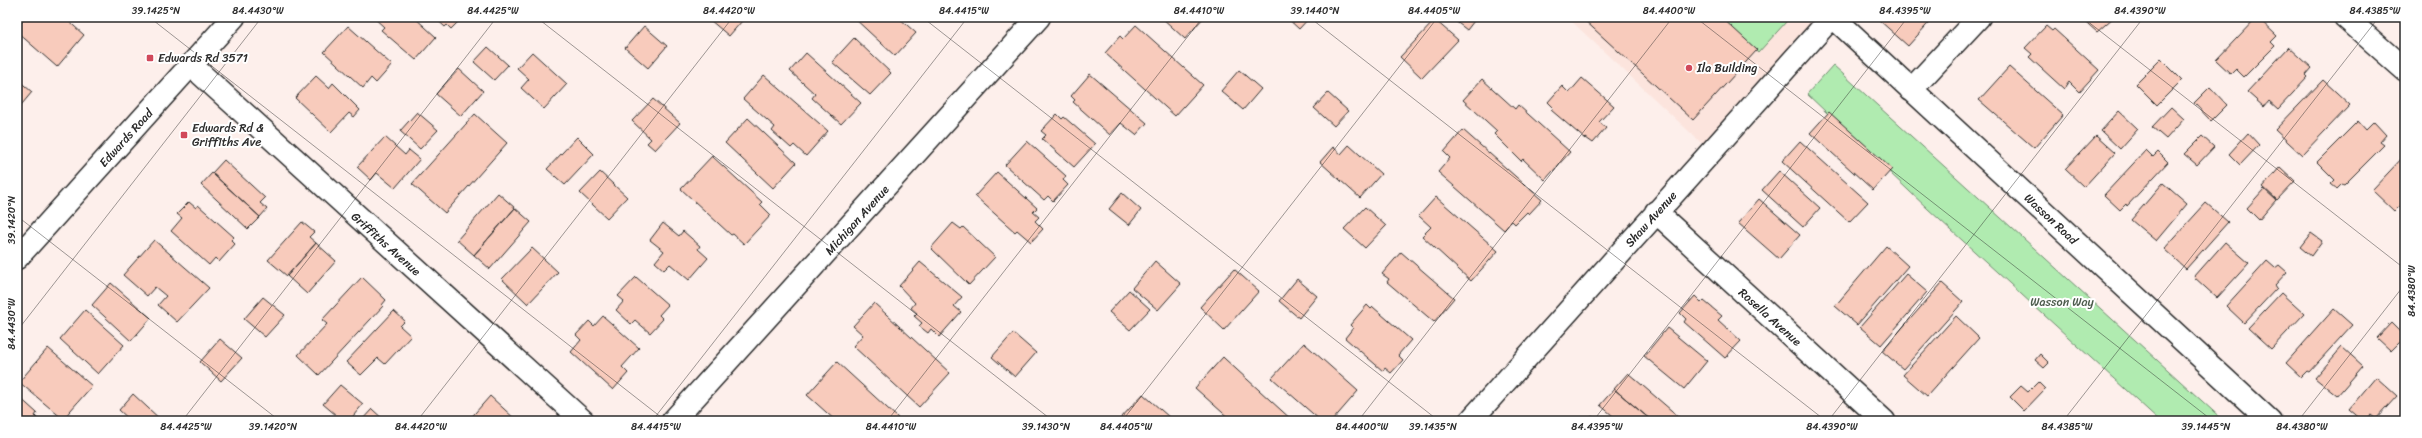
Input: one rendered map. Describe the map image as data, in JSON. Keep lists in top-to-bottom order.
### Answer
{
  "streets": {
    "street": [
      "Edwards Road",
      "Shaw Avenue",
      "Wasson Road",
      "Michigan Avenue",
      "Griffiths Avenue",
      "Rosella Avenue"
    ]
  },
  "crossings": [
    ["Edwards Road", "Griffiths Avenue"],
    ["Shaw Avenue", "Wasson Road"],
    ["Shaw Avenue", "Rosella Avenue"]
  ],
  "parks": ["Wasson Way"],
  "places": {
    "transit": ["Edwards Rd 3571", "Edwards Rd & Griffiths Ave"],
    "other": ["Ila Building"]
  },
  "coordinates": [
    "39.1425°N",
    "84.4430°W",
    "84.4425°W",
    "84.4420°W",
    "84.4415°W",
    "84.4410°W",
    "39.1440°N",
    "84.4405°W",
    "84.4400°W",
    "84.4395°W",
    "84.4390°W",
    "84.4385°W",
    "39.1420°N",
    "84.4380°W",
    "39.1430°N",
    "39.1435°N",
    "39.1445°N"
  ]
}
